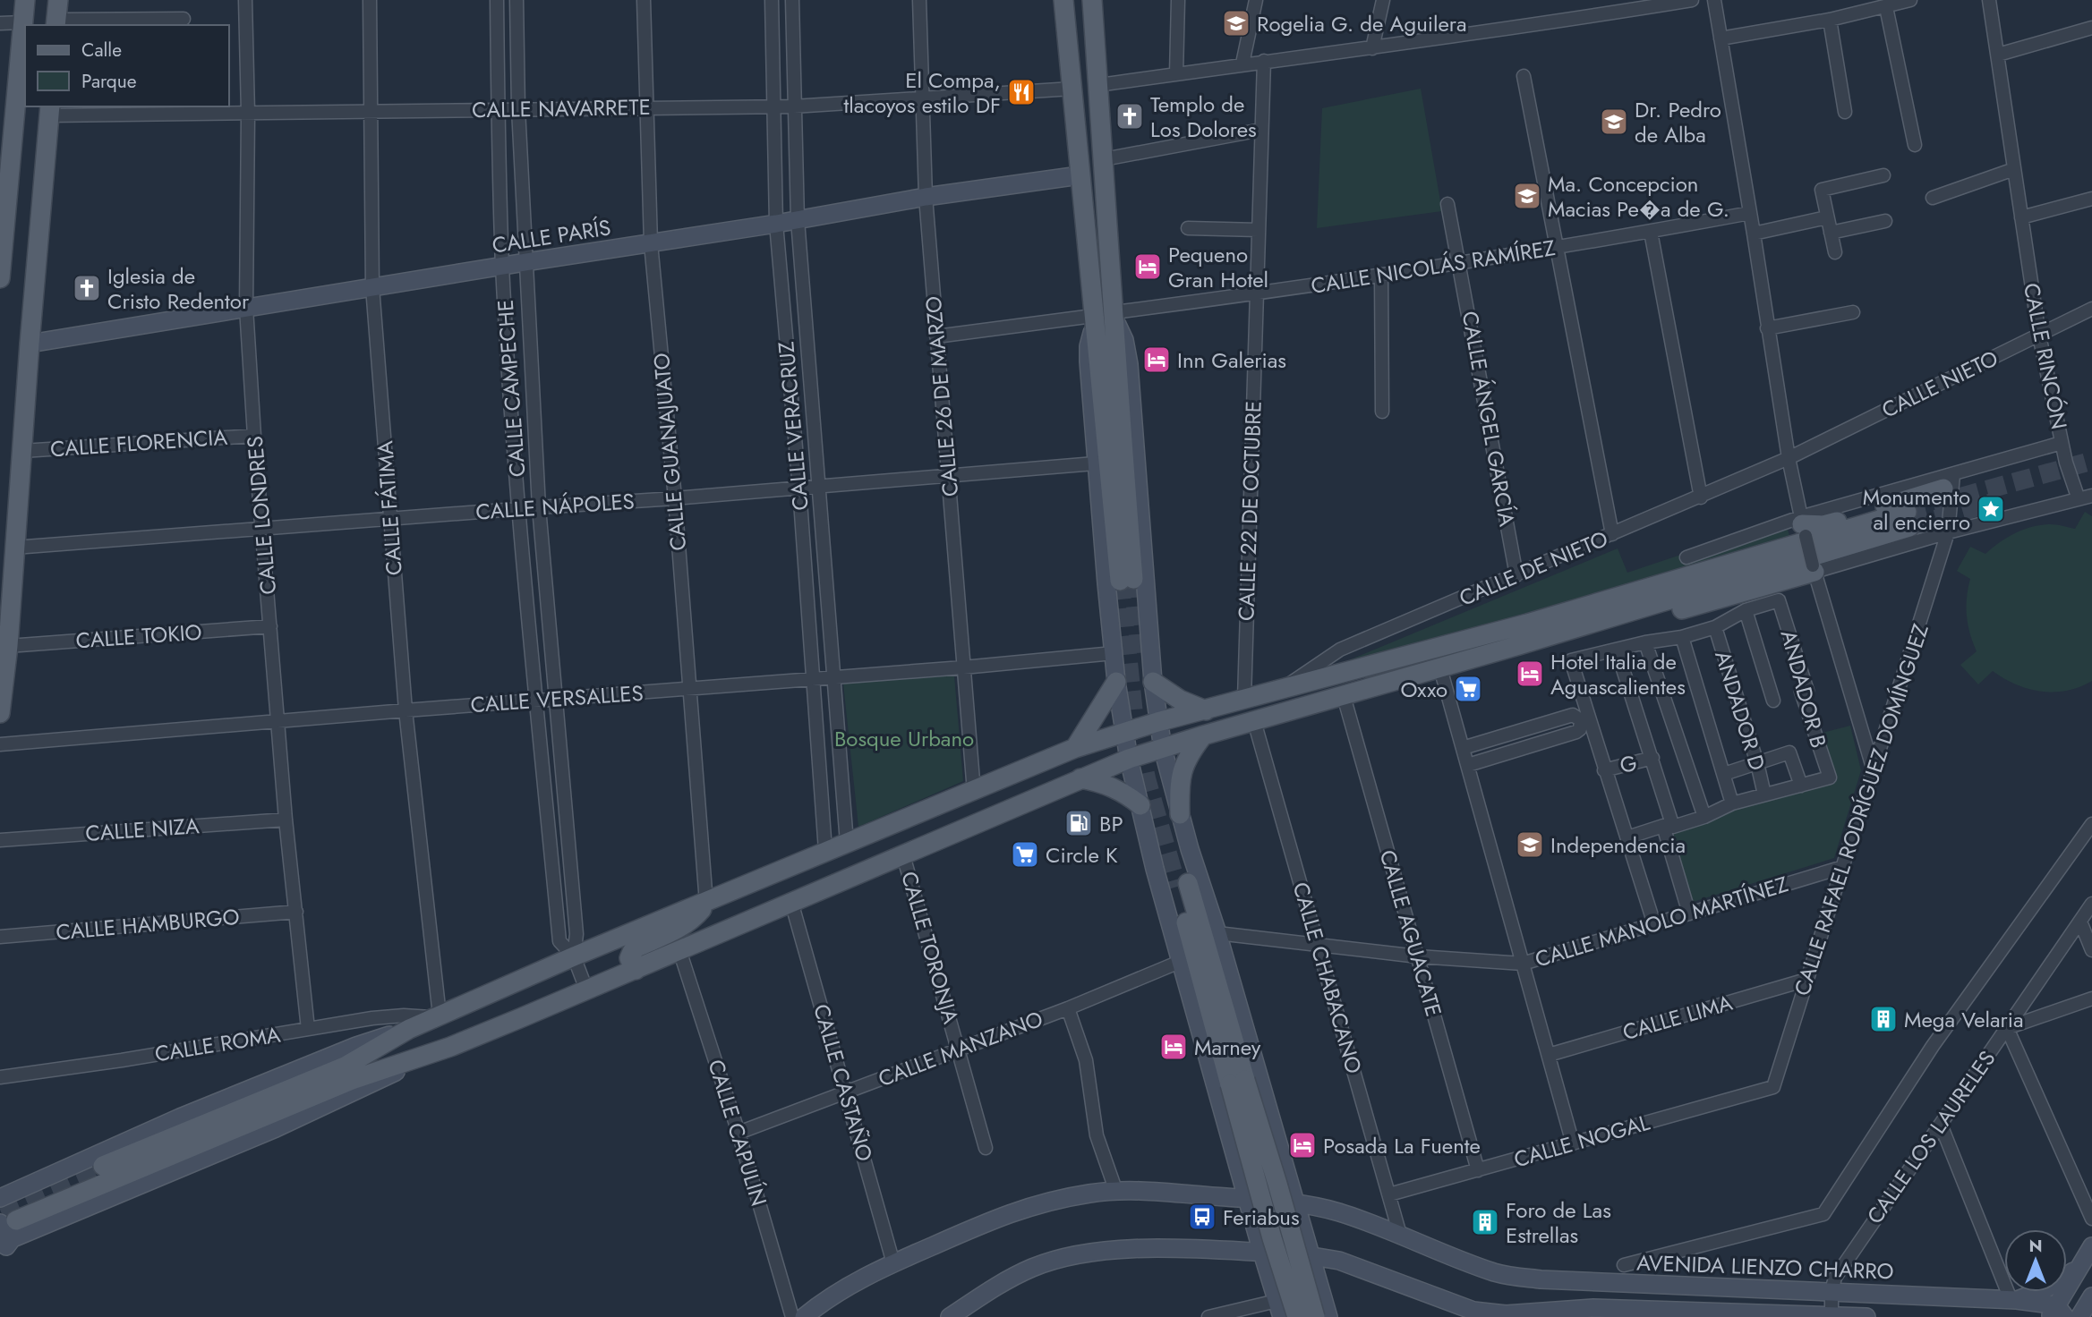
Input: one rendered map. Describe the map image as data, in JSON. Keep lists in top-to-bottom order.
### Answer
{
  "streets": {
    "street": [
      "CALLE NAVARRETE",
      "CALLE PARÍS",
      "CALLE NICOLÁS RAMÍREZ",
      "CALLE RINCÓN",
      "CALLE NIETO",
      "CALLE CAMPECHE",
      "CALLE 26 DE MARZO",
      "CALLE ÁNGEL GARCÍA",
      "CALLE VERACRUZ",
      "CALLE FLORENCIA",
      "CALLE GUANAJUATO",
      "CALLE NÁPOLES",
      "CALLE FÁTIMA",
      "CALLE 22 DE OCTUBRE",
      "CALLE LONDRES",
      "CALLE DE NIETO",
      "CALLE TOKIO",
      "ANDADOR B",
      "CALLE VERSALLES",
      "ANDADOR D",
      "G",
      "CALLE RAFAEL RODRÍGUEZ DOMÍNGUEZ",
      "CALLE NIZA",
      "CALLE MANOLO MARTÍNEZ",
      "CALLE HAMBURGO",
      "CALLE AGUACATE",
      "CALLE TORONJA",
      "CALLE CHABACANO",
      "CALLE LIMA",
      "CALLE ROMA",
      "CALLE MANZANO",
      "CALLE CASTAÑO",
      "CALLE CAPULÍN",
      "CALLE LOS LAURELES",
      "CALLE NOGAL",
      "AVENIDA LIENZO CHARRO"
    ]
  },
  "crossings": [
    ["CALLE NAVARRETE", "CALLE CAMPECHE"],
    ["CALLE NAVARRETE", "CALLE 26 DE MARZO"],
    ["CALLE NAVARRETE", "CALLE VERACRUZ"],
    ["CALLE NAVARRETE", "CALLE GUANAJUATO"],
    ["CALLE NAVARRETE", "CALLE FÁTIMA"],
    ["CALLE NAVARRETE", "CALLE LONDRES"],
    ["CALLE PARÍS", "CALLE CAMPECHE"],
    ["CALLE PARÍS", "CALLE 26 DE MARZO"],
    ["CALLE PARÍS", "CALLE VERACRUZ"],
    ["CALLE PARÍS", "CALLE GUANAJUATO"],
    ["CALLE PARÍS", "CALLE FÁTIMA"],
    ["CALLE PARÍS", "CALLE LONDRES"],
    ["CALLE NICOLÁS RAMÍREZ", "CALLE ÁNGEL GARCÍA"],
    ["CALLE NICOLÁS RAMÍREZ", "CALLE 22 DE OCTUBRE"],
    ["CALLE RINCÓN", "CALLE NIETO"],
    ["CALLE RINCÓN", "CALLE RAFAEL RODRÍGUEZ DOMÍNGUEZ"],
    ["CALLE NIETO", "CALLE DE NIETO"],
    ["CALLE CAMPECHE", "CALLE NÁPOLES"],
    ["CALLE CAMPECHE", "CALLE VERSALLES"],
    ["CALLE 26 DE MARZO", "CALLE NÁPOLES"],
    ["CALLE 26 DE MARZO", "CALLE VERSALLES"],
    ["CALLE ÁNGEL GARCÍA", "CALLE DE NIETO"],
    ["CALLE VERACRUZ", "CALLE NÁPOLES"],
    ["CALLE VERACRUZ", "CALLE VERSALLES"],
    ["CALLE FLORENCIA", "CALLE LONDRES"],
    ["CALLE GUANAJUATO", "CALLE NÁPOLES"],
    ["CALLE GUANAJUATO", "CALLE VERSALLES"],
    ["CALLE NÁPOLES", "CALLE FÁTIMA"],
    ["CALLE NÁPOLES", "CALLE LONDRES"],
    ["CALLE FÁTIMA", "CALLE VERSALLES"],
    ["CALLE FÁTIMA", "CALLE ROMA"],
    ["CALLE LONDRES", "CALLE TOKIO"],
    ["CALLE LONDRES", "CALLE VERSALLES"],
    ["CALLE LONDRES", "CALLE NIZA"],
    ["CALLE LONDRES", "CALLE HAMBURGO"],
    ["CALLE LONDRES", "CALLE ROMA"],
    ["CALLE RAFAEL RODRÍGUEZ DOMÍNGUEZ", "CALLE MANOLO MARTÍNEZ"],
    ["CALLE RAFAEL RODRÍGUEZ DOMÍNGUEZ", "CALLE LIMA"],
    ["CALLE RAFAEL RODRÍGUEZ DOMÍNGUEZ", "CALLE NOGAL"],
    ["CALLE MANOLO MARTÍNEZ", "CALLE AGUACATE"],
    ["CALLE MANOLO MARTÍNEZ", "CALLE CHABACANO"],
    ["CALLE AGUACATE", "CALLE NOGAL"],
    ["CALLE TORONJA", "CALLE MANZANO"],
    ["CALLE CHABACANO", "CALLE NOGAL"],
    ["CALLE CHABACANO", "AVENIDA LIENZO CHARRO"],
    ["CALLE MANZANO", "CALLE CASTAÑO"],
    ["CALLE MANZANO", "CALLE CAPULÍN"],
    ["CALLE CASTAÑO", "AVENIDA LIENZO CHARRO"],
    ["CALLE LOS LAURELES", "AVENIDA LIENZO CHARRO"]
  ],
  "parks": ["Bosque Urbano"],
  "places": {
    "school or university": [
      "Rogelia G. de Aguilera",
      "Dr. Pedro de Alba",
      "Ma. Concepcion Macias Pe�a de G.",
      "Independencia"
    ],
    "restaurant": ["El Compa, tlacoyos estilo DF"],
    "church": ["Templo de Los Dolores", "Iglesia de Cristo Redentor"],
    "hotel": [
      "Pequeno Gran Hotel",
      "Inn Galerias",
      "Hotel Italia de Aguascalientes",
      "Marney",
      "Posada La Fuente"
    ],
    "place": ["Monumento al encierro"],
    "supermarket": ["Oxxo", "Circle K"],
    "fuel station": ["BP"],
    "building": ["Mega Velaria", "Foro de Las Estrellas"],
    "bus stop": ["Feriabus"]
  },
  "legend": ["Calle", "Parque"],
  "north": "top"
}
